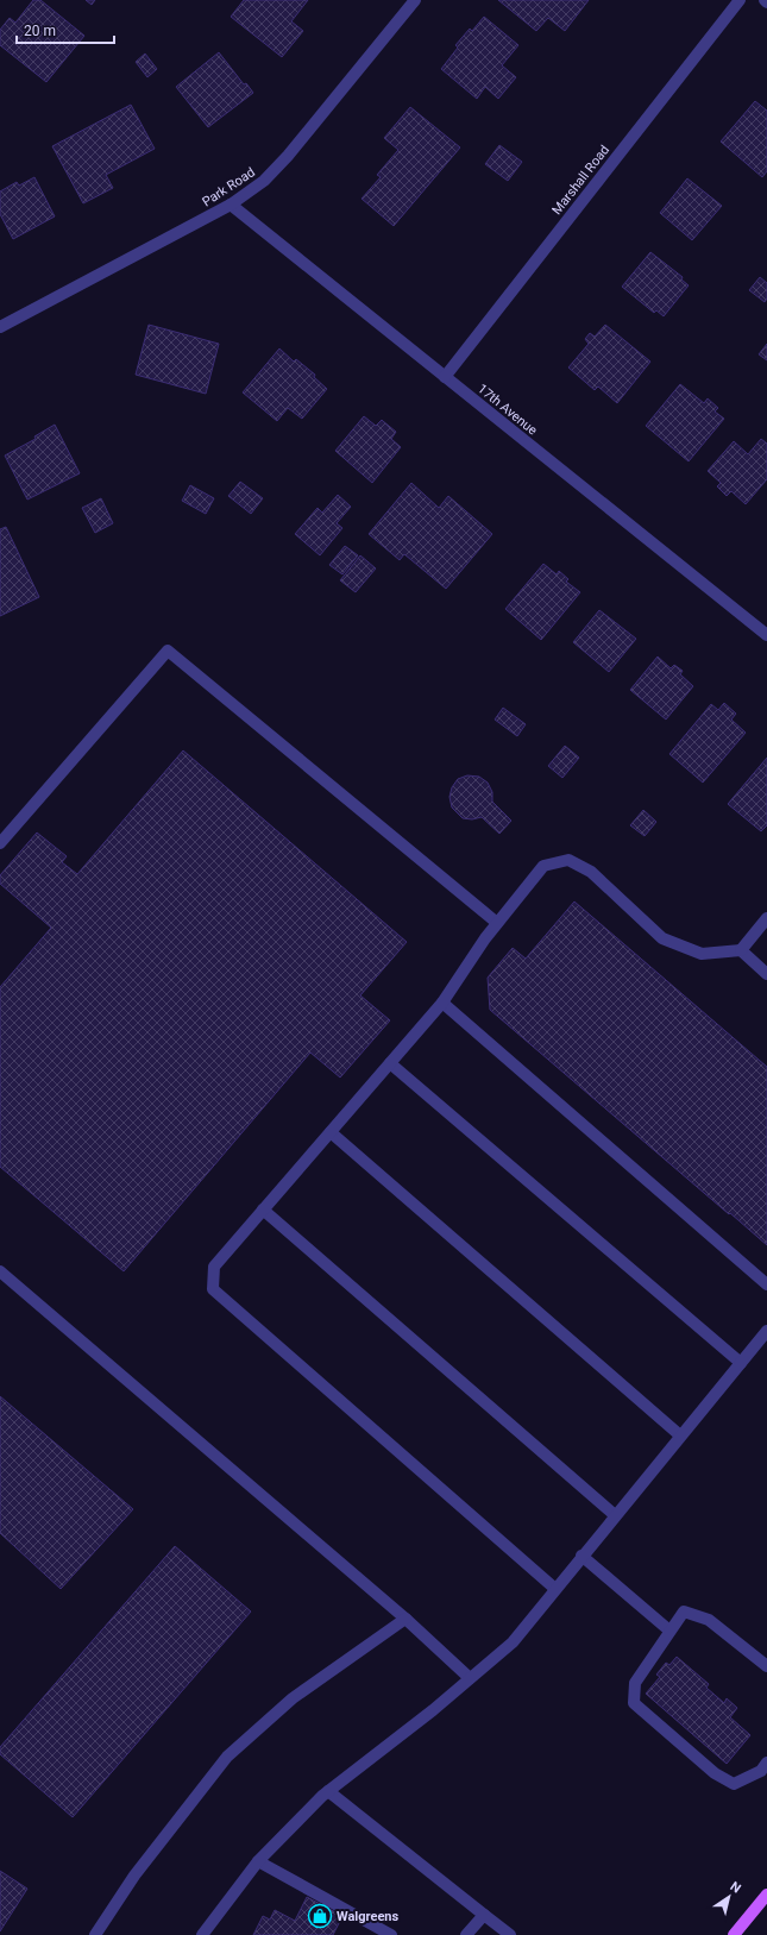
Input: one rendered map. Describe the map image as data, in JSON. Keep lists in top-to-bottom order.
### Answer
{
  "streets": {
    "street": ["Marshall Road", "Park Road", "17th Avenue"]
  },
  "crossings": [
    ["Marshall Road", "17th Avenue"],
    ["Park Road", "17th Avenue"]
  ],
  "places": {
    "shop": ["Walgreens"]
  },
  "scale_bar": "20 m",
  "north": "top right"
}
